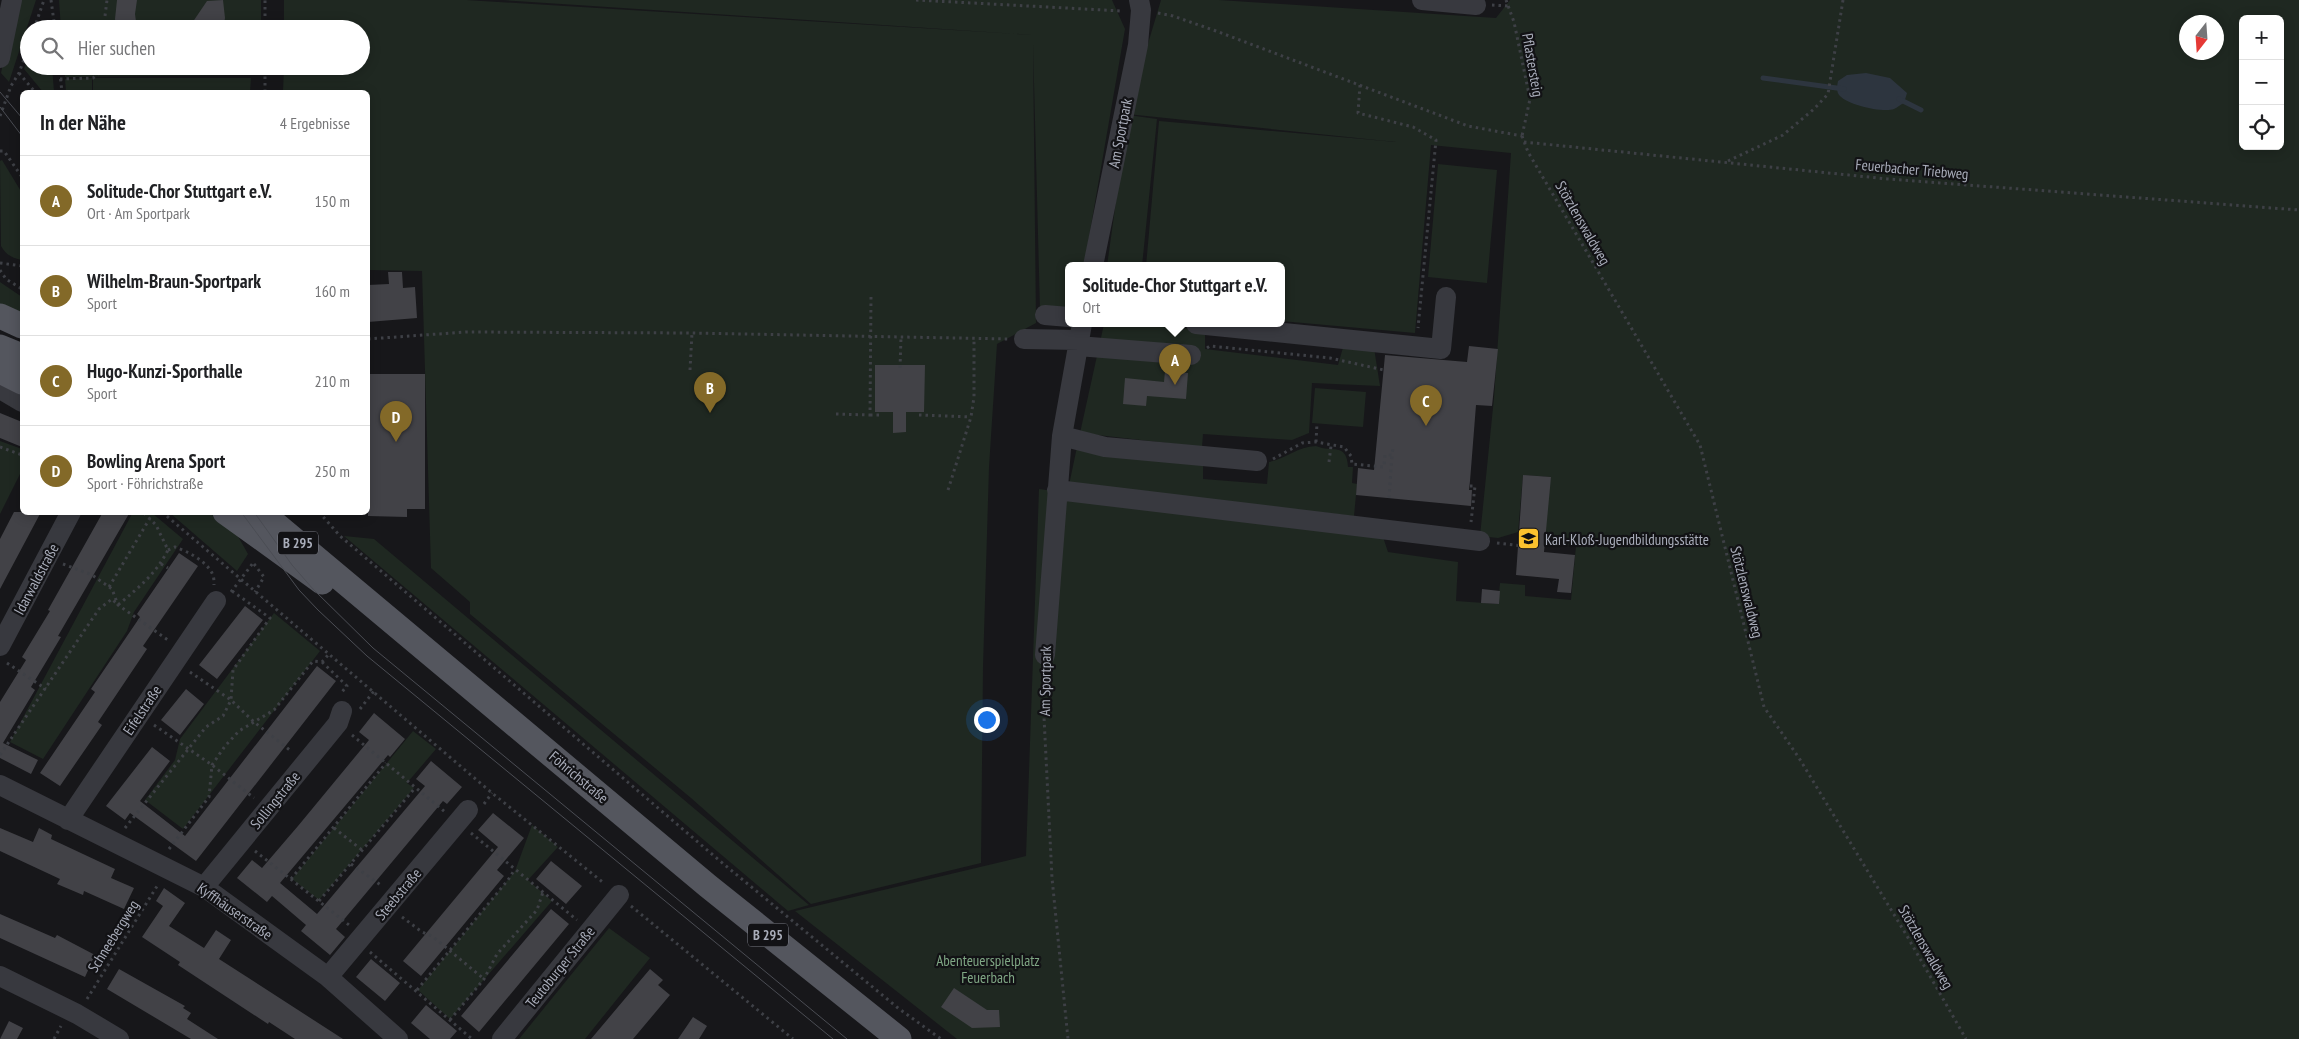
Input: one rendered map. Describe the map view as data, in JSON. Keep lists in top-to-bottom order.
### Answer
{
  "streets": {
    "main road": ["B 295", "Föhrichstraße"],
    "street": [
      "Am Sportpark",
      "Idarwaldstraße",
      "Eifelstraße",
      "Sollingstraße",
      "Steebstraße",
      "Kyffhäuserstraße",
      "Teutoburger Straße"
    ],
    "path": [
      "Pflastersteig",
      "Feuerbacher Triebweg",
      "Stötzlenswaldweg",
      "Schneebergweg"
    ]
  },
  "crossings": [
    ["Pflastersteig", "Stötzlenswaldweg"],
    ["Feuerbacher Triebweg", "Stötzlenswaldweg"],
    ["Eifelstraße", "Kyffhäuserstraße"],
    ["Sollingstraße", "Kyffhäuserstraße"],
    ["Steebstraße", "Kyffhäuserstraße"],
    ["Kyffhäuserstraße", "Schneebergweg"]
  ],
  "parks": ["Abenteuerspielplatz Feuerbach"],
  "places": {
    "school or university": ["Karl-Kloß-Jugendbildungsstätte"]
  },
  "north": "bottom",
  "page": {
    "map_buttons": ["+", "−"],
    "search": "Hier suchen",
    "heading": ["In der Nähe", "4 Ergebnisse"],
    "list": [
      {
        "mark": "A",
        "name": "Solitude-Chor Stuttgart e.V.",
        "note": "Ort · Am Sportpark",
        "value": "150 m"
      },
      {
        "mark": "B",
        "name": "Wilhelm-Braun-Sportpark",
        "note": "Sport",
        "value": "160 m"
      },
      {
        "mark": "C",
        "name": "Hugo-Kunzi-Sporthalle",
        "note": "Sport",
        "value": "210 m"
      },
      {
        "mark": "D",
        "name": "Bowling Arena Sport",
        "note": "Sport · Föhrichstraße",
        "value": "250 m"
      }
    ],
    "popup": ["Solitude-Chor Stuttgart e.V.", "Ort"],
    "pins": [
      "A",
      "B",
      "C",
      "D"
    ]
  }
}
